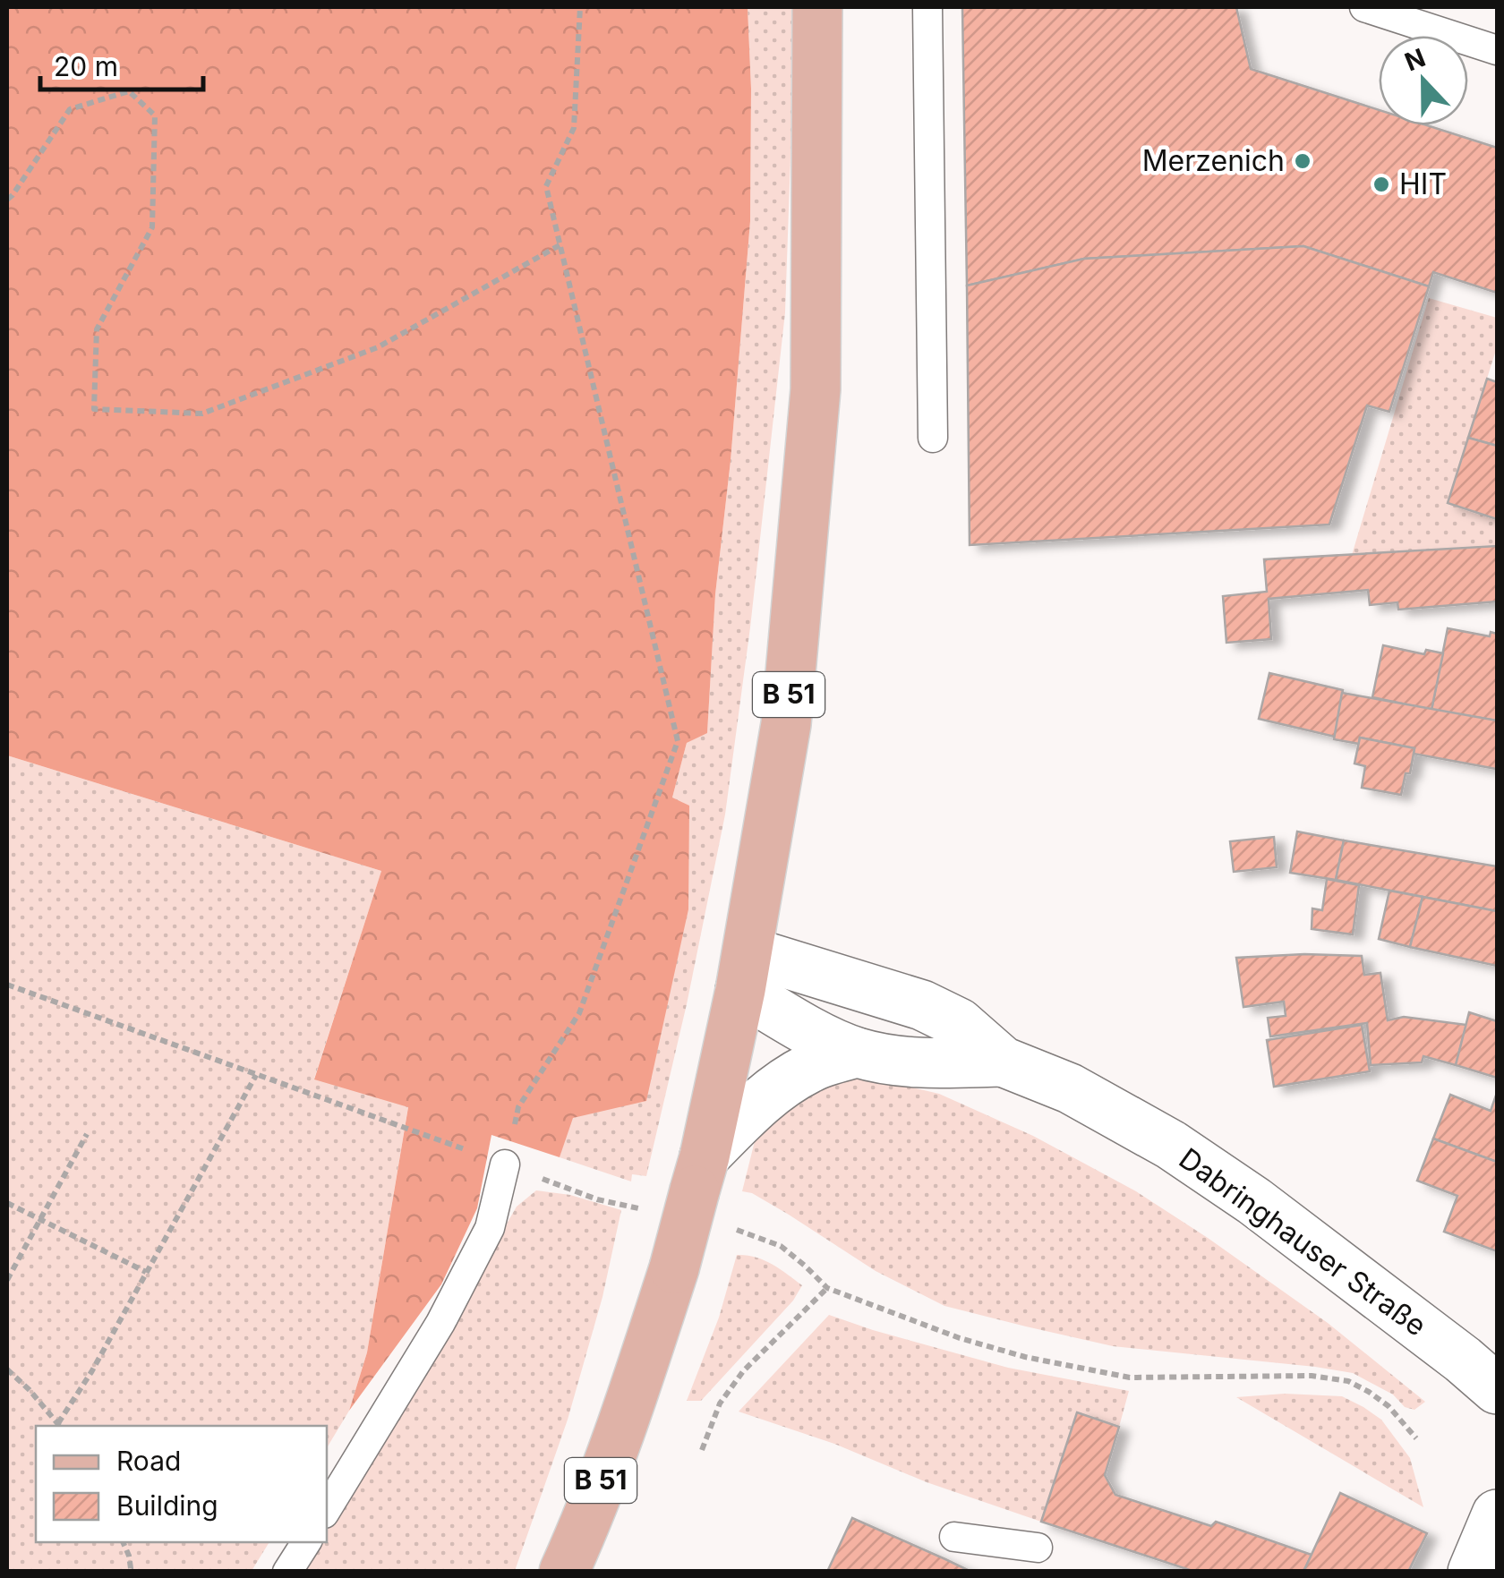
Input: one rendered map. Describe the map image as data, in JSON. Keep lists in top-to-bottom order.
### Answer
{
  "streets": {
    "main road": ["B 51", "Dabringhauser Straße"]
  },
  "crossings": [
    ["B 51", "Dabringhauser Straße"]
  ],
  "places": ["Merzenich", "HIT"],
  "legend": ["Road", "Building"],
  "scale_bar": "20 m",
  "north": "top"
}
